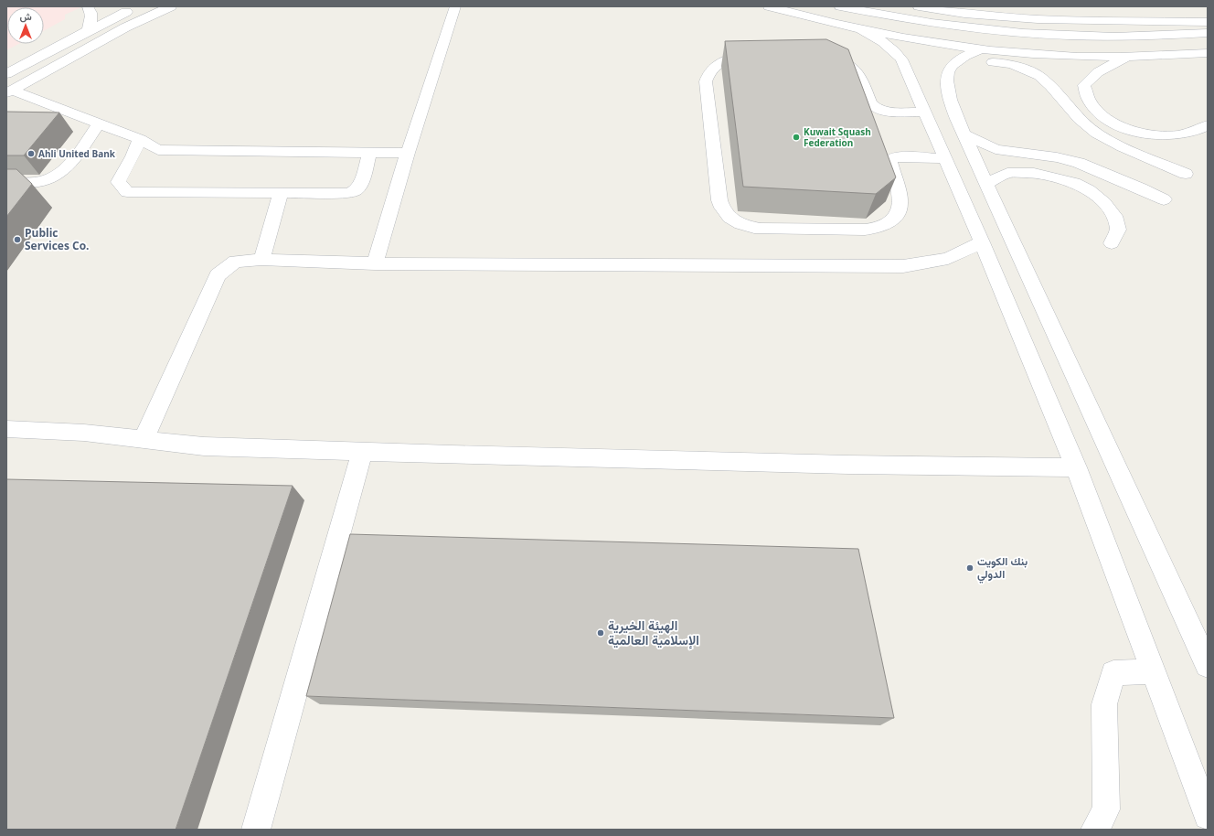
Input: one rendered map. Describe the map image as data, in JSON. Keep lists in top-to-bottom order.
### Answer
{
  "places": [
    "Kuwait Squash Federation",
    "Ahli United Bank",
    "Public Services Co.",
    "بنك الكويت الدولي",
    "الهيئة الخيرية الإسلامية العالمية"
  ],
  "north": "top"
}
